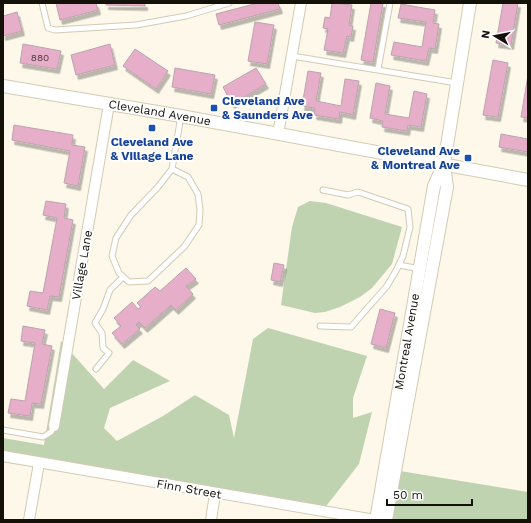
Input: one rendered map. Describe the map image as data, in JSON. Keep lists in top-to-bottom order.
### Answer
{
  "streets": {
    "street": [
      "Cleveland Avenue",
      "Village Lane",
      "Montreal Avenue",
      "Finn Street"
    ]
  },
  "crossings": [
    ["Cleveland Avenue", "Village Lane"],
    ["Cleveland Avenue", "Montreal Avenue"],
    ["Montreal Avenue", "Finn Street"]
  ],
  "places": {
    "transit": ["Cleveland Ave & Saunders Ave", "Cleveland Ave & Village Lane", "Cleveland Ave & Montreal Ave"]
  },
  "house_numbers": ["880"],
  "scale_bar": "50 m",
  "north": "left"
}
